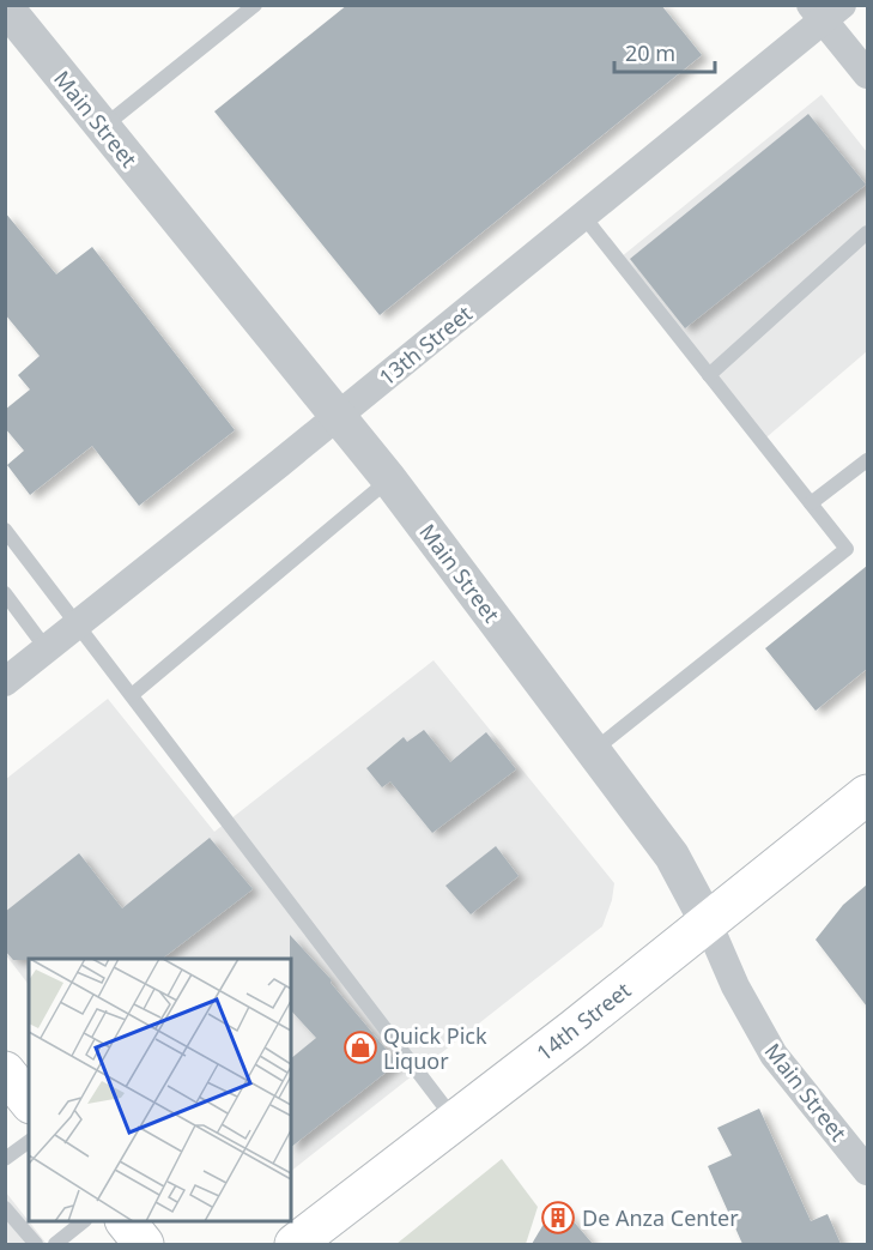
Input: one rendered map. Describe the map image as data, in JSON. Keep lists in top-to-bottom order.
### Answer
{
  "streets": {
    "main road": ["14th Street"],
    "street": ["Main Street", "13th Street"]
  },
  "crossings": [
    ["Main Street", "13th Street"],
    ["Main Street", "14th Street"]
  ],
  "places": {
    "shop": ["Quick Pick Liquor"],
    "building": ["De Anza Center"]
  },
  "scale_bar": "20 m"
}
